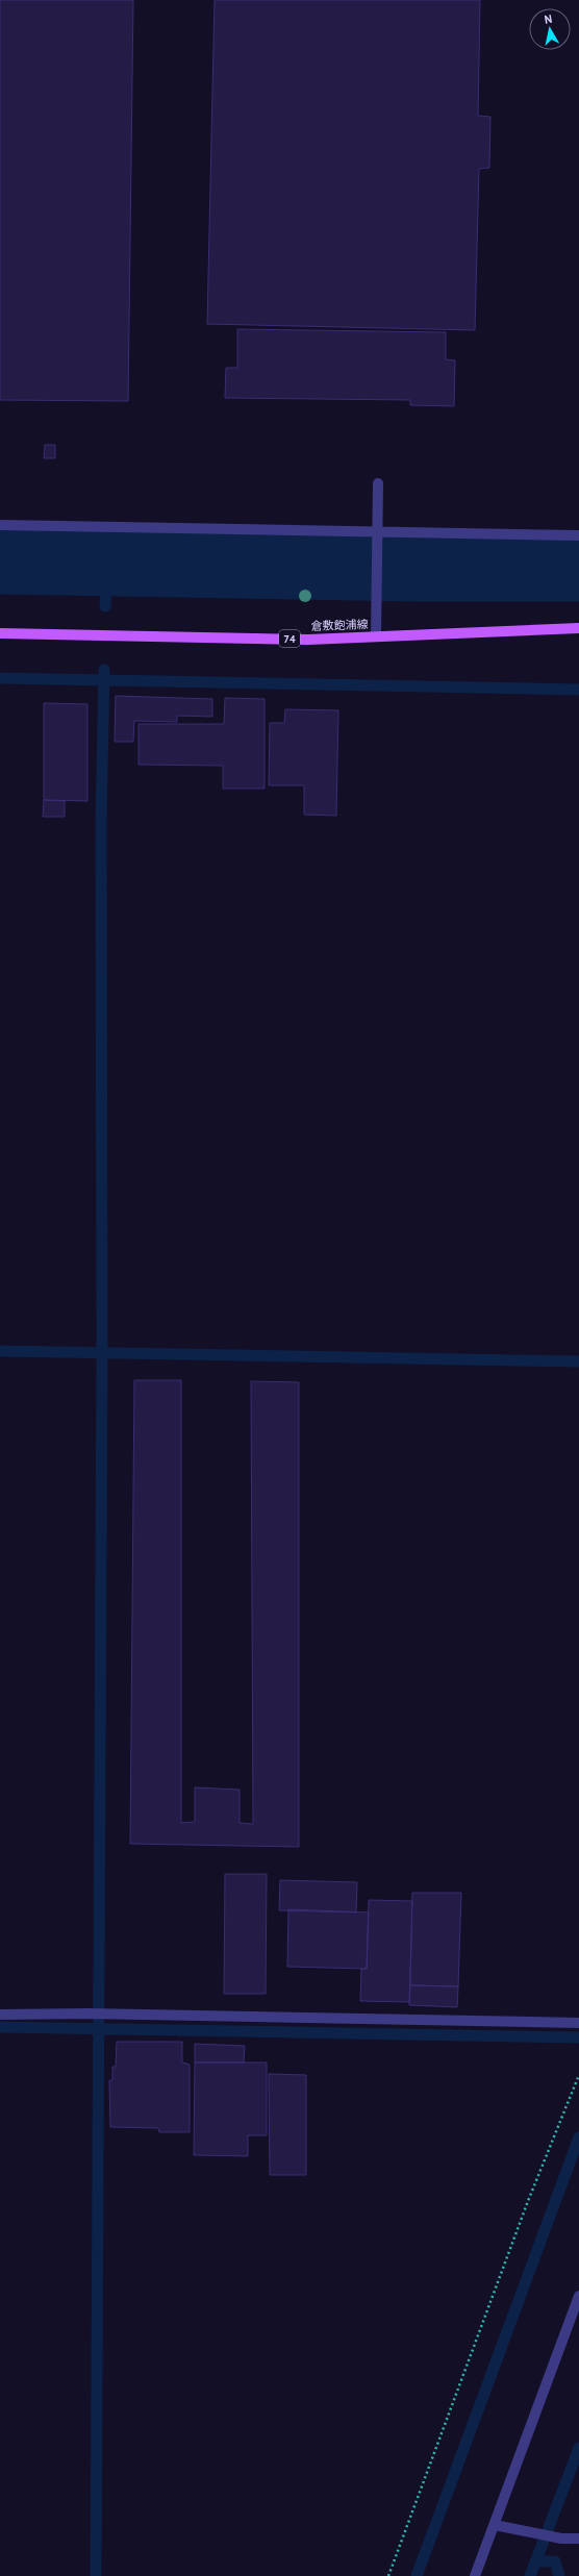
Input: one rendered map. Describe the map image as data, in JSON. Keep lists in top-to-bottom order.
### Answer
{
  "streets": {
    "main road": ["倉敷飽浦線", "74"]
  },
  "north": "top"
}
